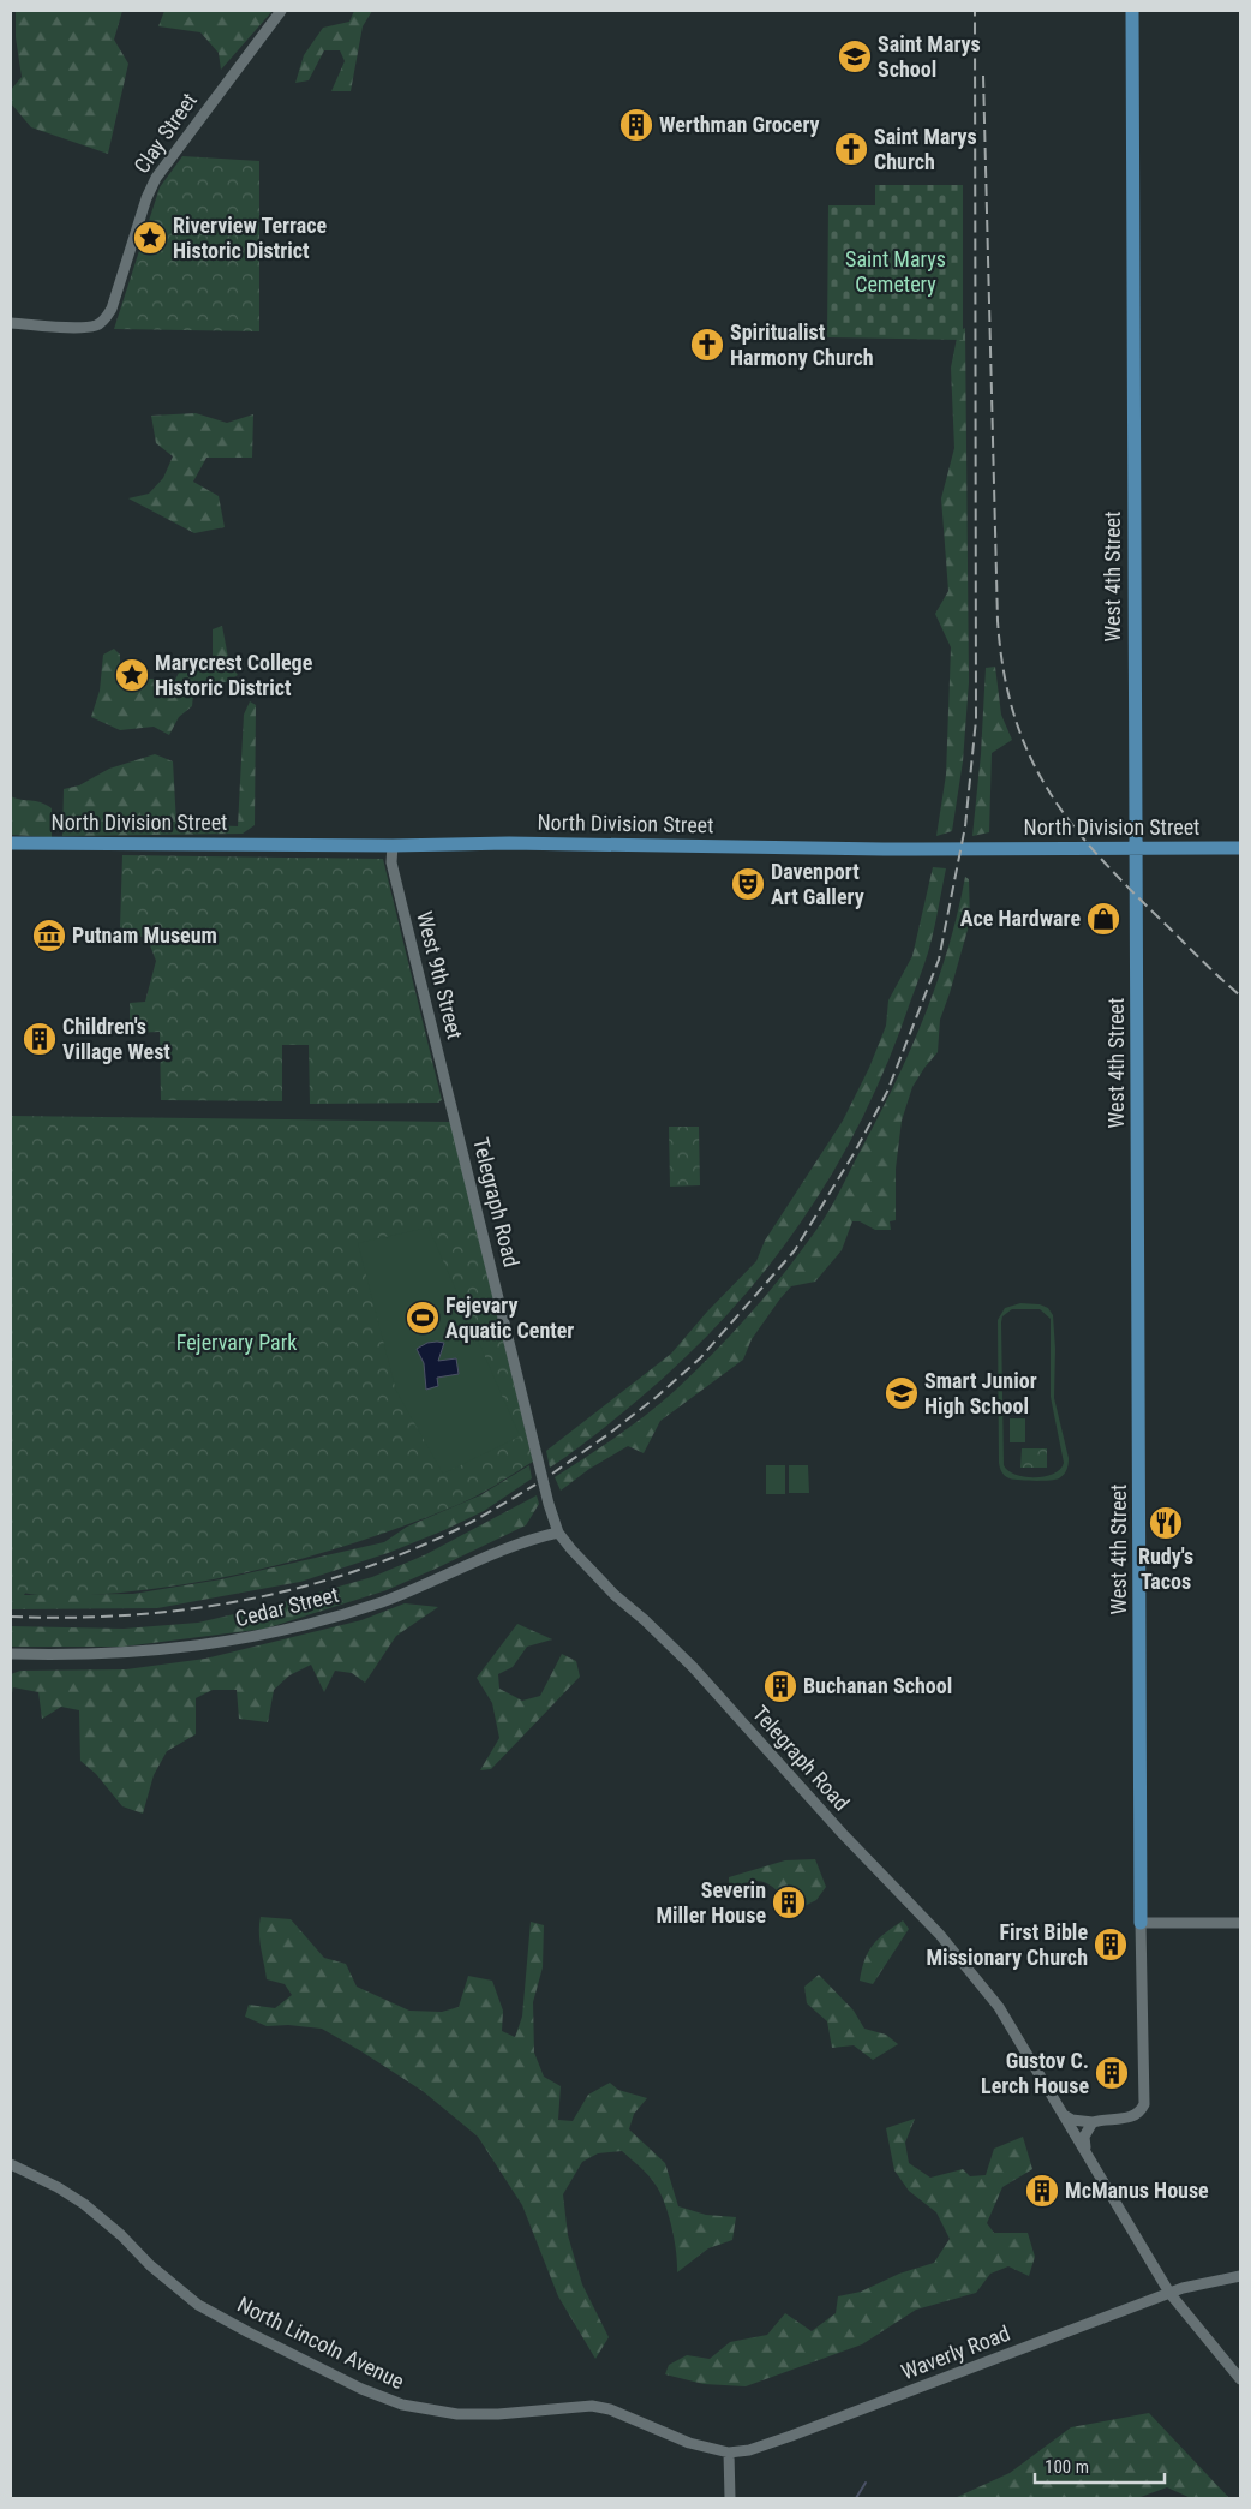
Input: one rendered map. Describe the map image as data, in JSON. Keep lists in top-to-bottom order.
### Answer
{
  "streets": {
    "main road": ["West 4th Street", "North Division Street"],
    "street": [
      "Clay Street",
      "West 9th Street",
      "Telegraph Road",
      "Cedar Street",
      "North Lincoln Avenue",
      "Waverly Road"
    ]
  },
  "crossings": [
    ["West 4th Street", "North Division Street"],
    ["North Division Street", "West 9th Street"],
    ["West 9th Street", "Telegraph Road"],
    ["Telegraph Road", "Cedar Street"],
    ["Telegraph Road", "Waverly Road"],
    ["North Lincoln Avenue", "Waverly Road"]
  ],
  "parks": ["Saint Marys Cemetery", "Fejervary Park"],
  "places": {
    "school or university": ["Saint Marys School", "Smart Junior High School"],
    "building": [
      "Werthman Grocery",
      "Children's Village West",
      "Buchanan School",
      "Severin Miller House",
      "First Bible Missionary Church",
      "Gustov C. Lerch House",
      "McManus House"
    ],
    "church": ["Saint Marys Church", "Spiritualist Harmony Church"],
    "place": ["Riverview Terrace Historic District", "Marycrest College Historic District"],
    "theatre": ["Davenport Art Gallery"],
    "shop": ["Ace Hardware"],
    "museum": ["Putnam Museum"],
    "sports": ["Fejevary Aquatic Center"],
    "restaurant": ["Rudy's Tacos"]
  },
  "scale_bar": "100 m"
}
